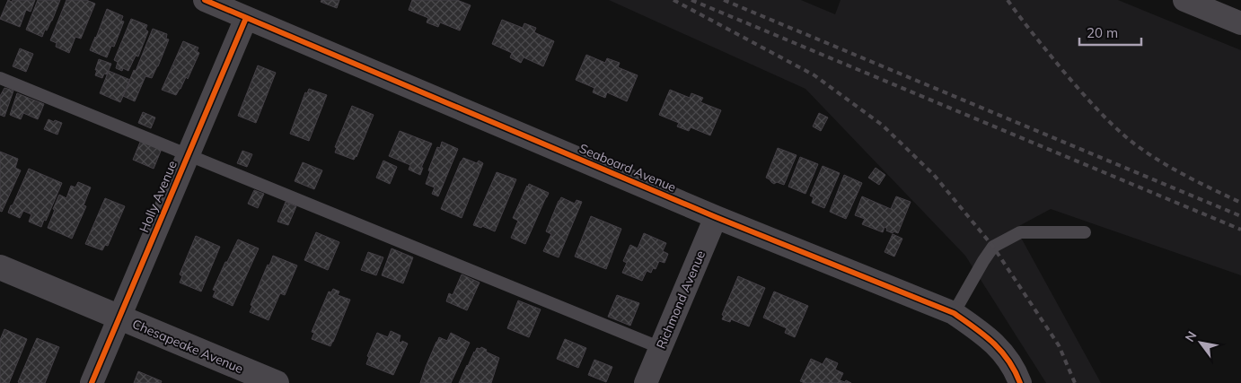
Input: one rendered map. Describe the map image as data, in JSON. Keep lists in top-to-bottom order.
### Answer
{
  "streets": {
    "street": [
      "Seaboard Avenue",
      "Holly Avenue",
      "Richmond Avenue",
      "Chesapeake Avenue"
    ]
  },
  "crossings": [
    ["Seaboard Avenue", "Holly Avenue"],
    ["Seaboard Avenue", "Richmond Avenue"],
    ["Holly Avenue", "Chesapeake Avenue"]
  ],
  "scale_bar": "20 m",
  "north": "top left"
}
